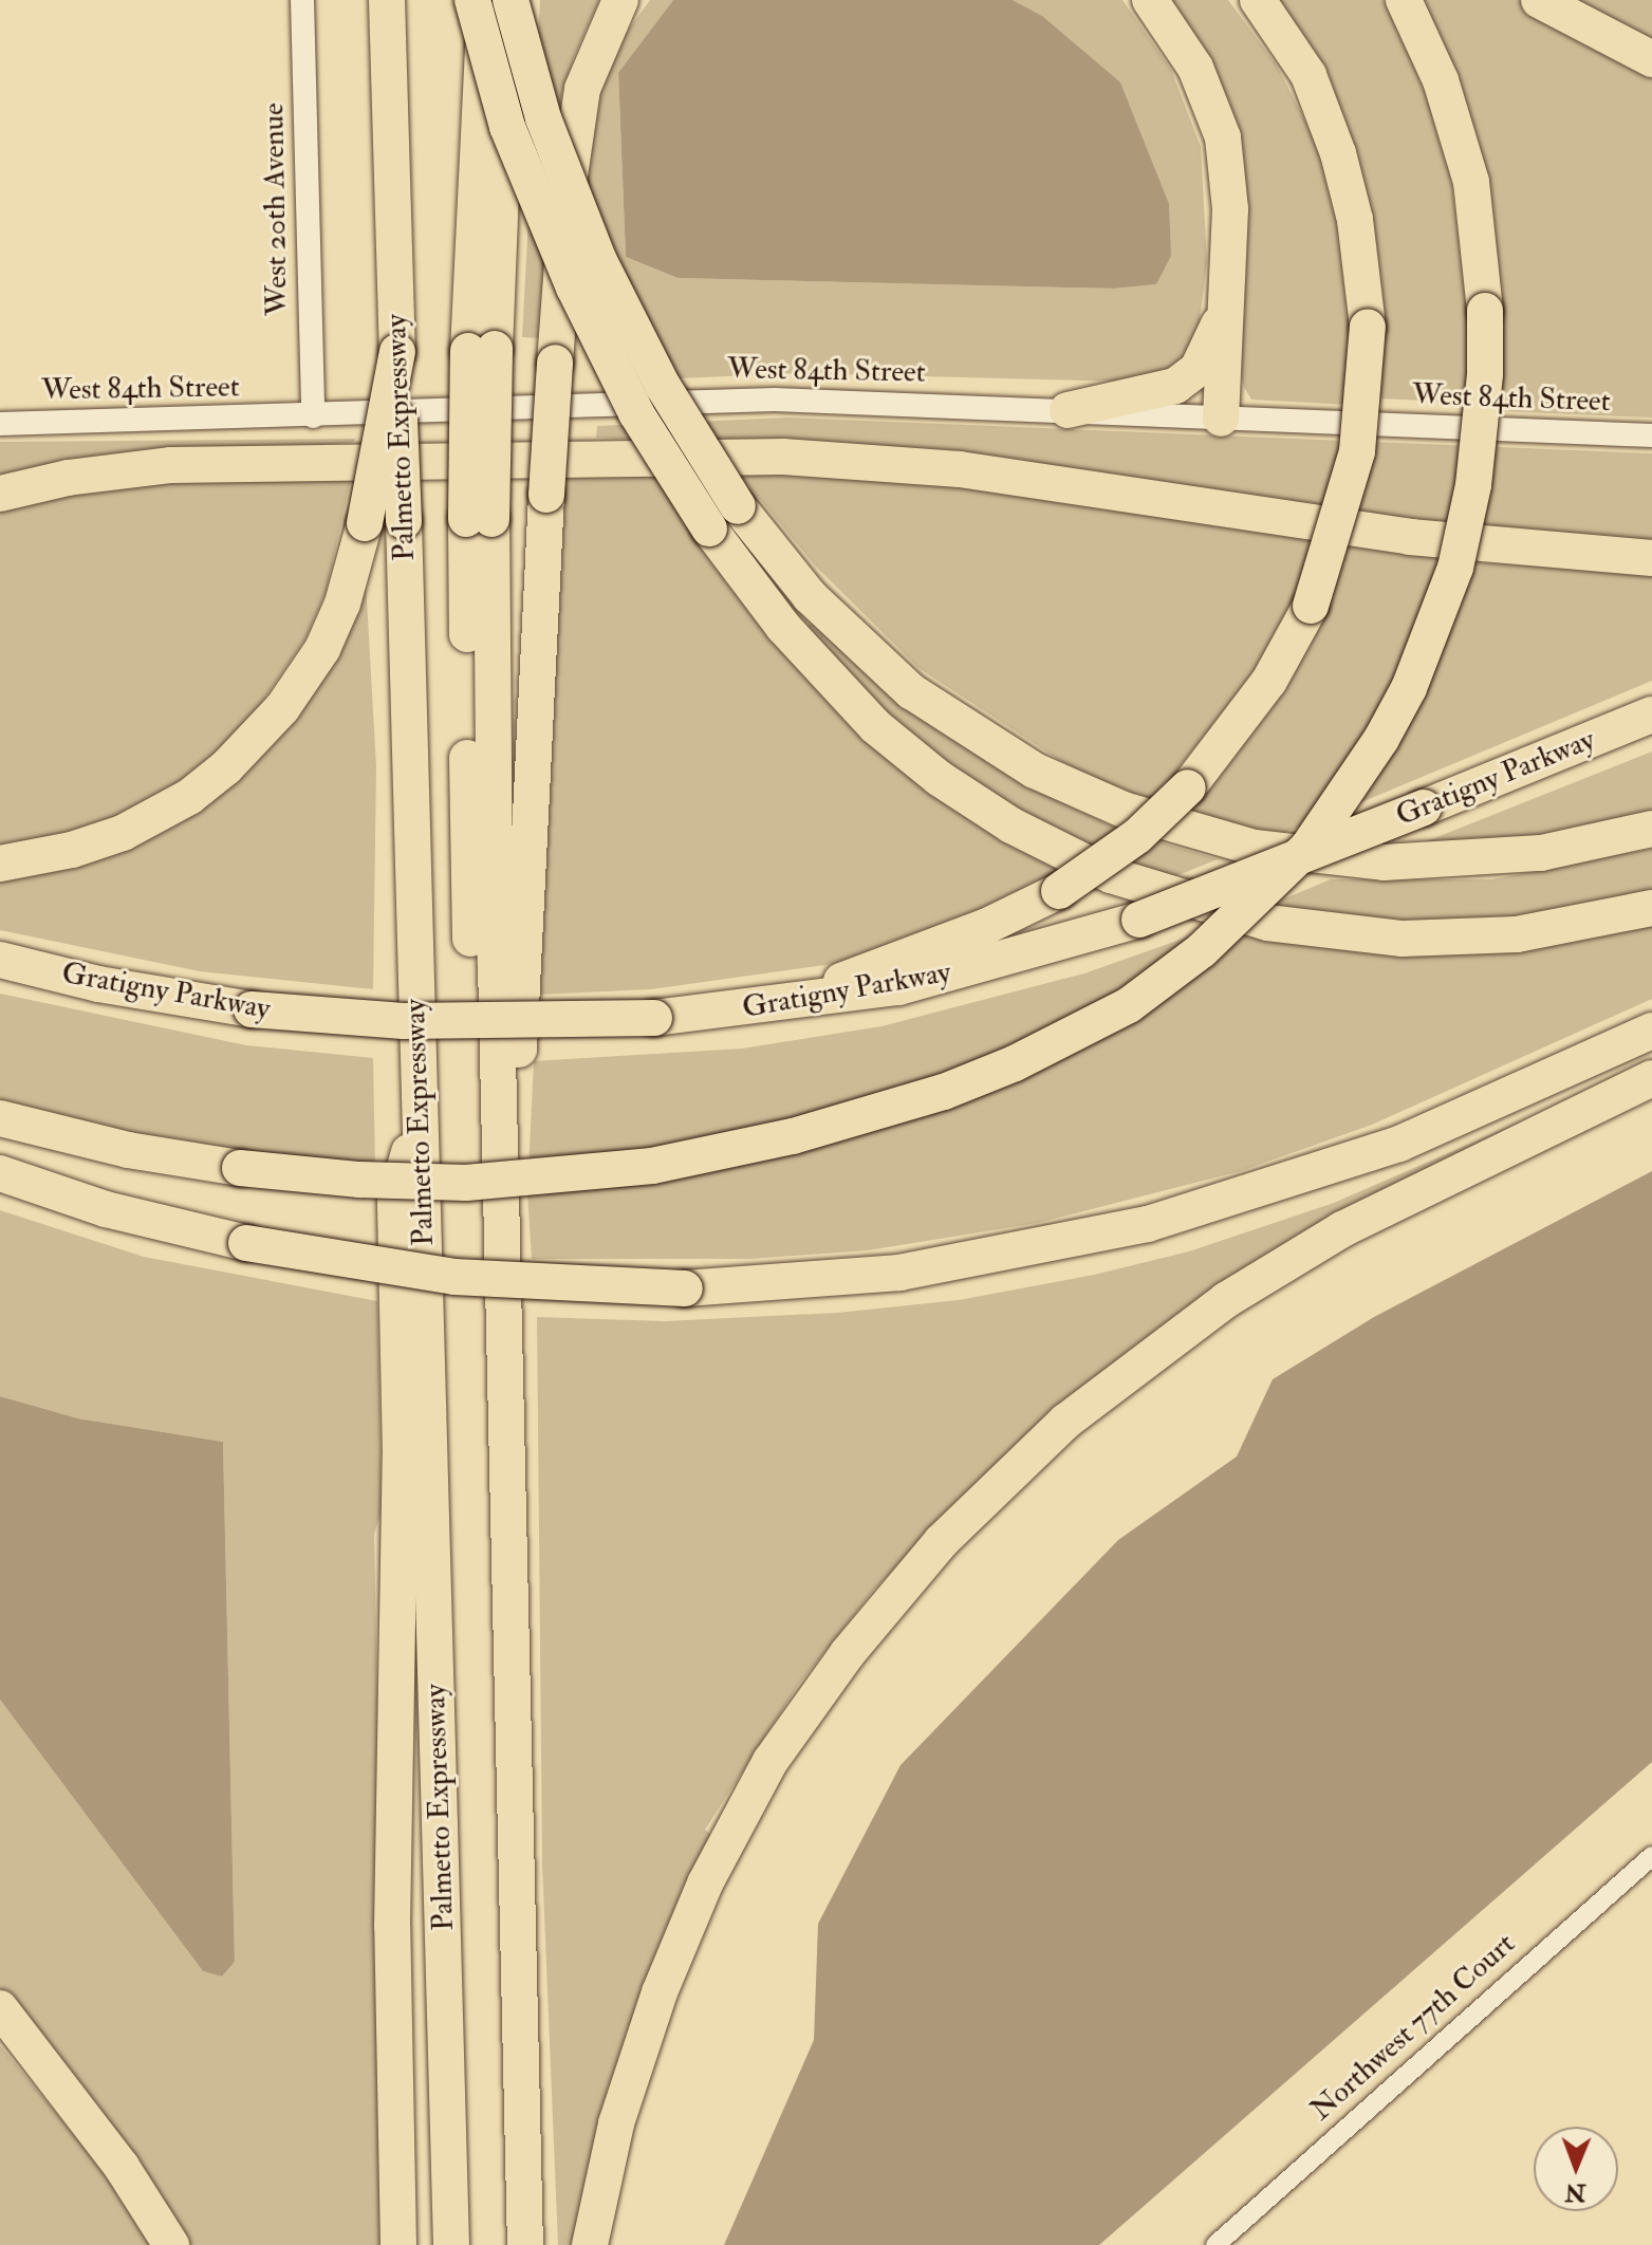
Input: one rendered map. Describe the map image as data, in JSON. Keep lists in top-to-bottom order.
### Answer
{
  "streets": {
    "highway": ["Palmetto Expressway", "Gratigny Parkway"],
    "street": ["West 20th Avenue", "West 84th Street", "Northwest 77th Court"]
  },
  "crossings": [
    ["West 20th Avenue", "West 84th Street"]
  ],
  "north": "bottom"
}
